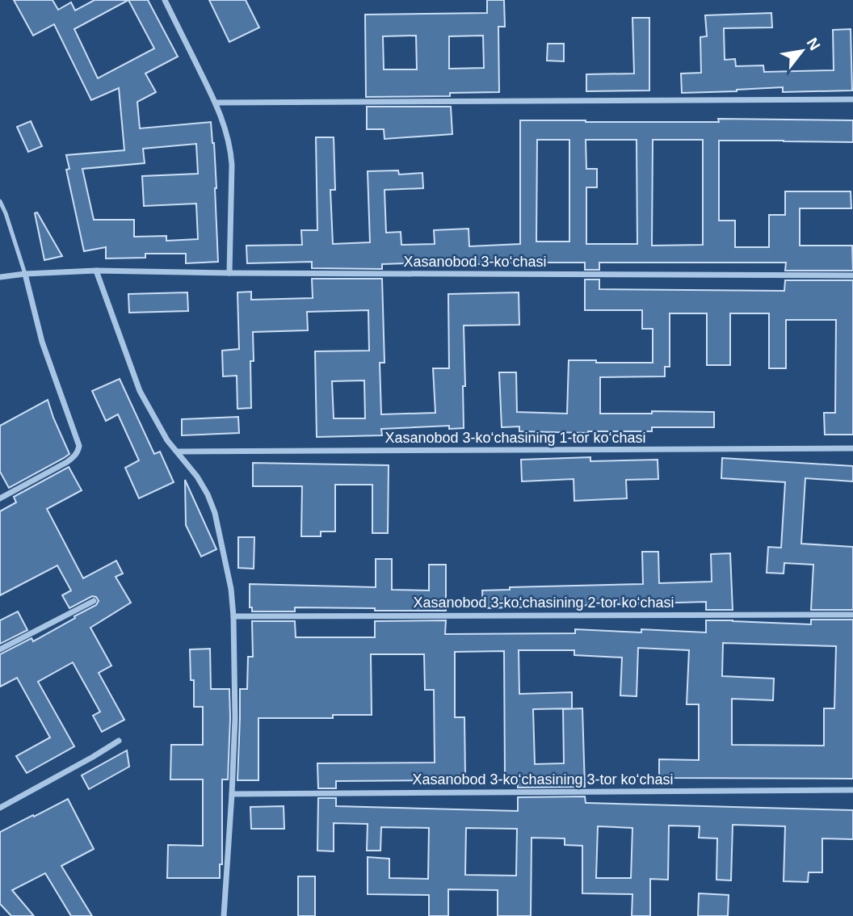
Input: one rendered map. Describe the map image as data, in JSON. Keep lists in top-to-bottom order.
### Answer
{
  "streets": {
    "street": [
      "Xasanobod 3-koʻchasi",
      "Xasanobod 3-koʻchasining 1-tor koʻchasi",
      "Xasanobod 3-koʻchasining 2-tor koʻchasi",
      "Xasanobod 3-koʻchasining 3-tor koʻchasi"
    ]
  },
  "north": "top right"
}
